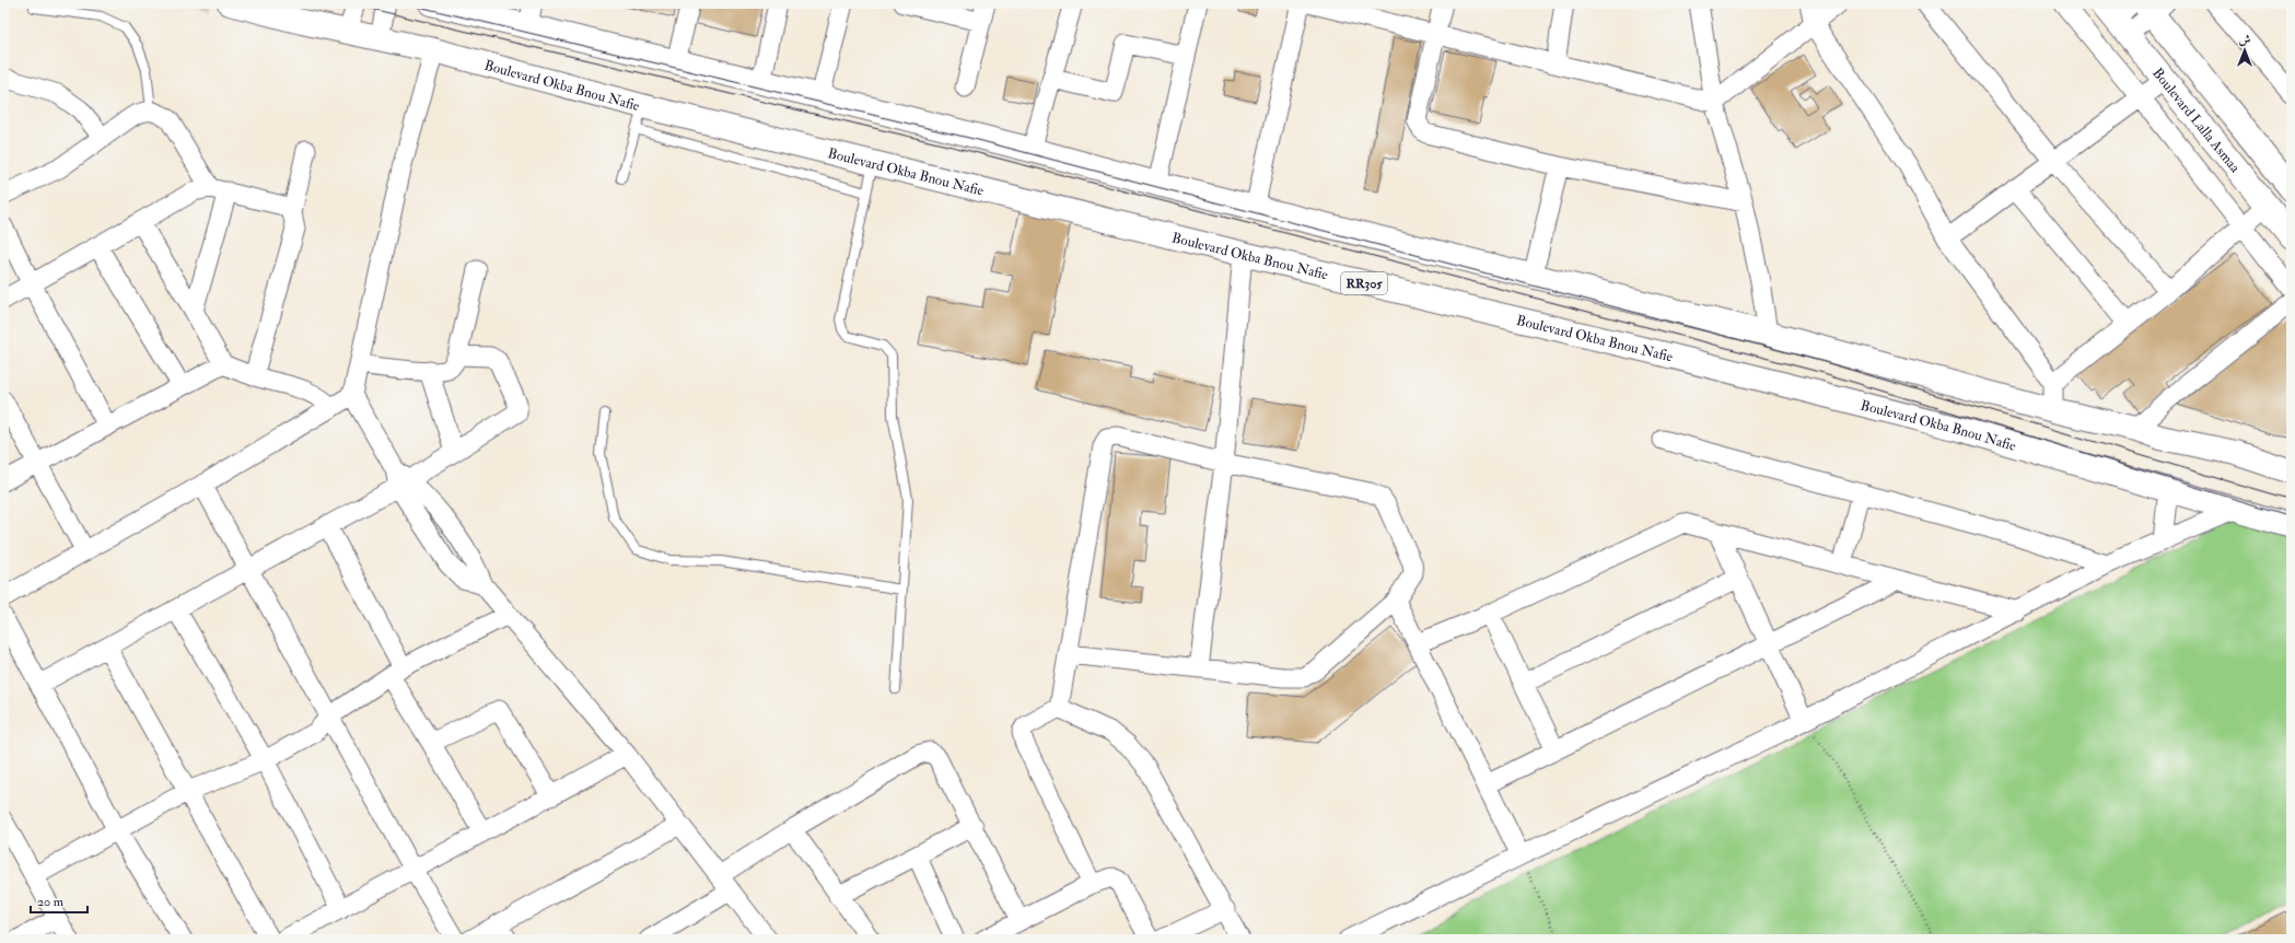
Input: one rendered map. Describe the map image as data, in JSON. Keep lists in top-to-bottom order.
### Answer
{
  "streets": {
    "main road": ["Boulevard Okba Bnou Nafie", "Boulevard Lalla Asmaa", "RR305"]
  },
  "scale_bar": "20 m",
  "north": "top"
}
